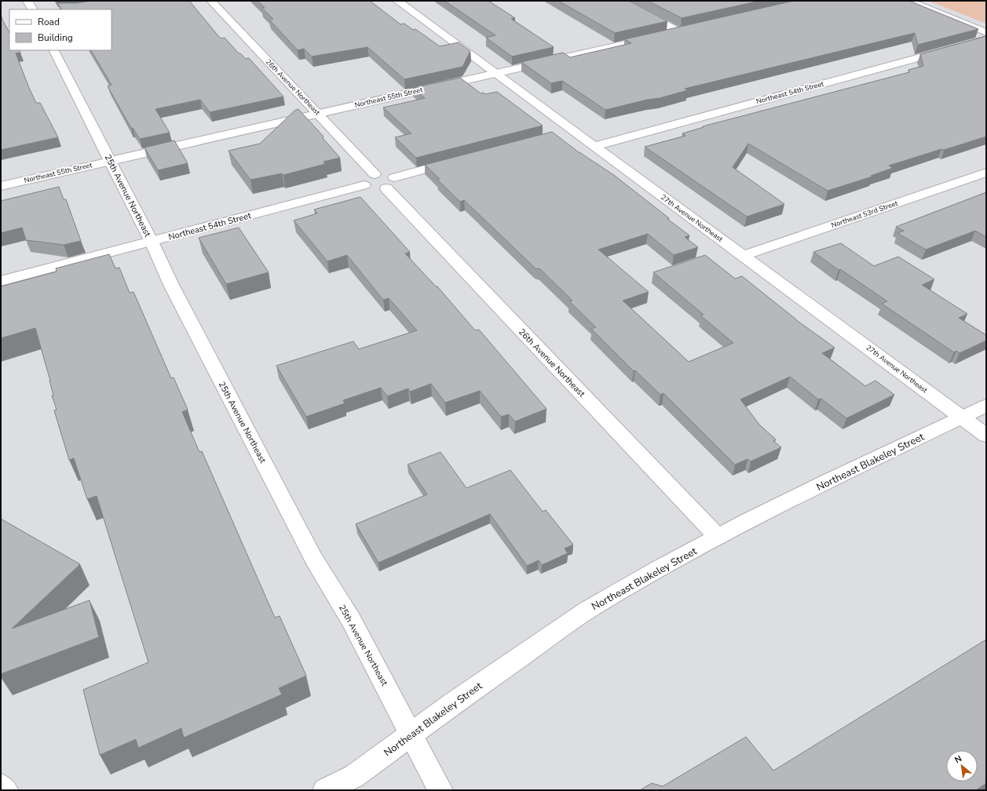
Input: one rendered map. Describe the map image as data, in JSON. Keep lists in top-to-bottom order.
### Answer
{
  "streets": {
    "street": [
      "26th Avenue Northeast",
      "Northeast 54th Street",
      "Northeast 55th Street",
      "25th Avenue Northeast",
      "Northeast 53rd Street",
      "27th Avenue Northeast",
      "Northeast Blakeley Street"
    ]
  },
  "crossings": [
    ["26th Avenue Northeast", "Northeast 55th Street"],
    ["26th Avenue Northeast", "Northeast Blakeley Street"],
    ["Northeast 54th Street", "25th Avenue Northeast"],
    ["Northeast 54th Street", "27th Avenue Northeast"],
    ["Northeast 55th Street", "25th Avenue Northeast"],
    ["Northeast 55th Street", "27th Avenue Northeast"],
    ["25th Avenue Northeast", "Northeast Blakeley Street"],
    ["Northeast 53rd Street", "27th Avenue Northeast"],
    ["27th Avenue Northeast", "Northeast Blakeley Street"]
  ],
  "legend": ["Road", "Building"],
  "north": "top left"
}
